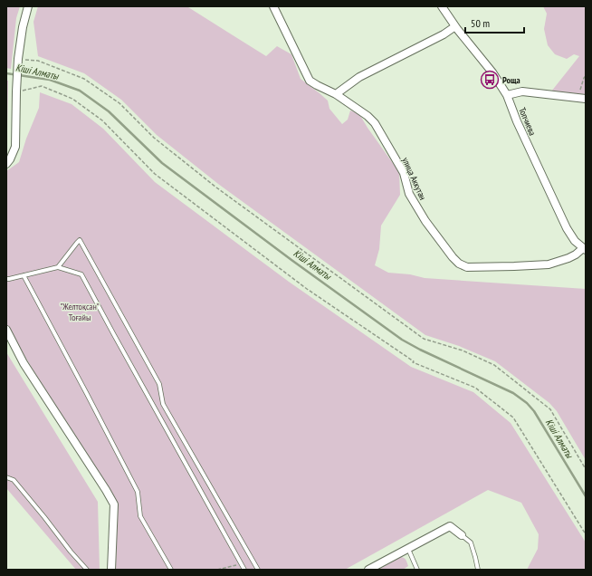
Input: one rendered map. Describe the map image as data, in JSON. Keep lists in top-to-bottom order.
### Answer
{
  "streets": {
    "street": ["Топчиева", "улица Аккутан"]
  },
  "crossings": [
    ["Топчиева", "улица Аккутан"]
  ],
  "water": ["Кіші Алматы"],
  "parks": ["\"Желтоқсан\" Тоғайы"],
  "places": {
    "bus stop": ["Роща"]
  },
  "scale_bar": "50 m"
}
